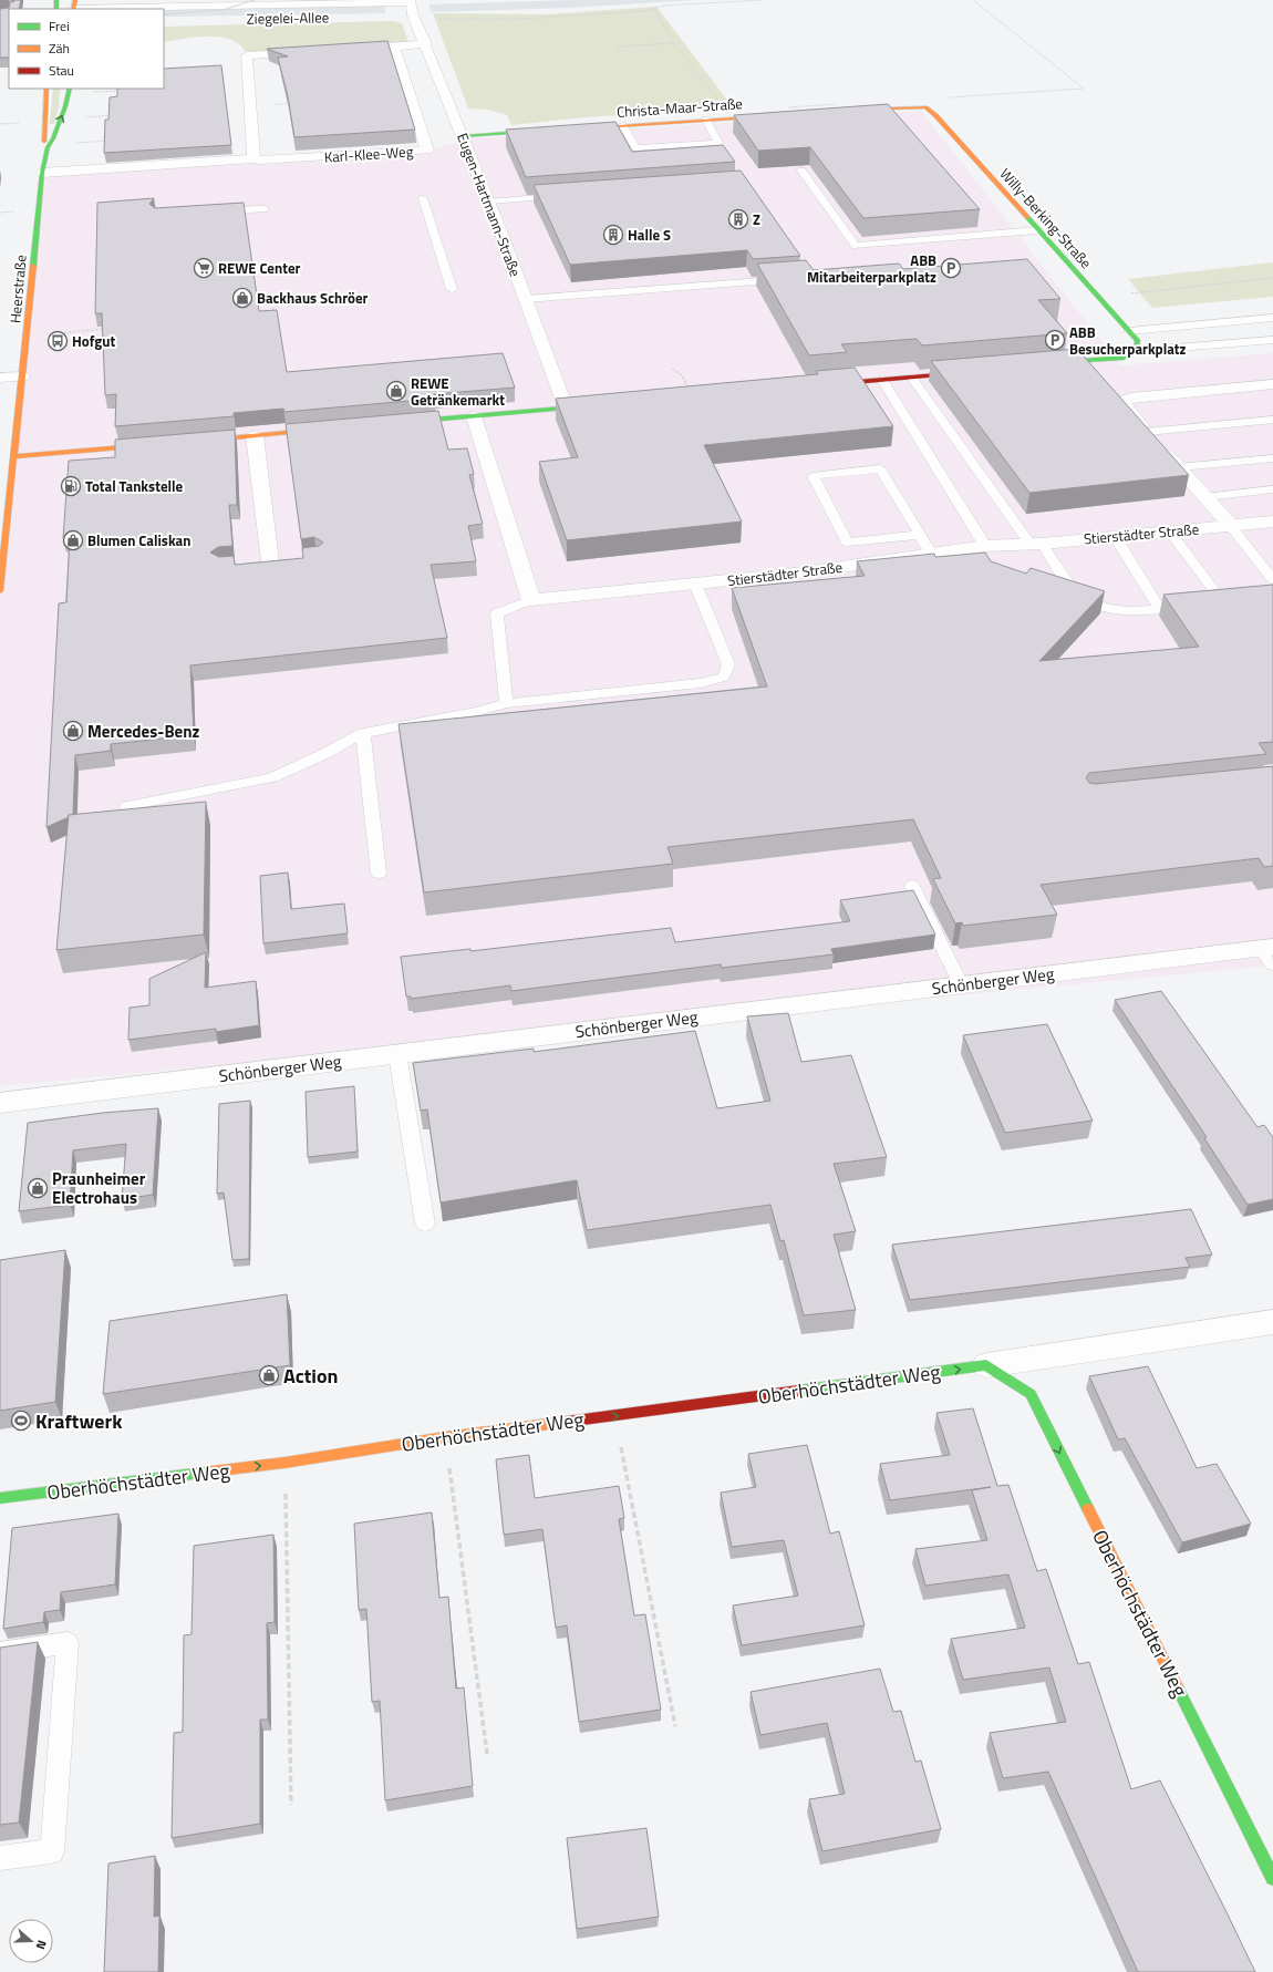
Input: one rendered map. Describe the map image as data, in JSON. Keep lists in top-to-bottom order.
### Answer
{
  "streets": {
    "street": [
      "Ziegelei-Allee",
      "Christa-Maar-Straße",
      "Karl-Klee-Weg",
      "Eugen-Hartmann-Straße",
      "Willy-Berking-Straße",
      "Heerstraße",
      "Stierstädter Straße",
      "Schönberger Weg",
      "Oberhöchstädter Weg"
    ]
  },
  "crossings": [
    ["Ziegelei-Allee", "Eugen-Hartmann-Straße"],
    ["Karl-Klee-Weg", "Heerstraße"]
  ],
  "one_way": ["Oberhöchstädter Weg"],
  "places": {
    "building": ["Z", "Halle S"],
    "supermarket": ["REWE Center"],
    "parking": ["ABB Mitarbeiterparkplatz", "ABB Besucherparkplatz"],
    "shop": [
      "Backhaus Schröer",
      "REWE Getränkemarkt",
      "Blumen Caliskan",
      "Mercedes-Benz",
      "Praunheimer Electrohaus",
      "Action"
    ],
    "bus stop": ["Hofgut"],
    "fuel station": ["Total Tankstelle"],
    "sports": ["Kraftwerk"]
  },
  "legend": ["Frei", "Zäh", "Stau"],
  "north": "right"
}
